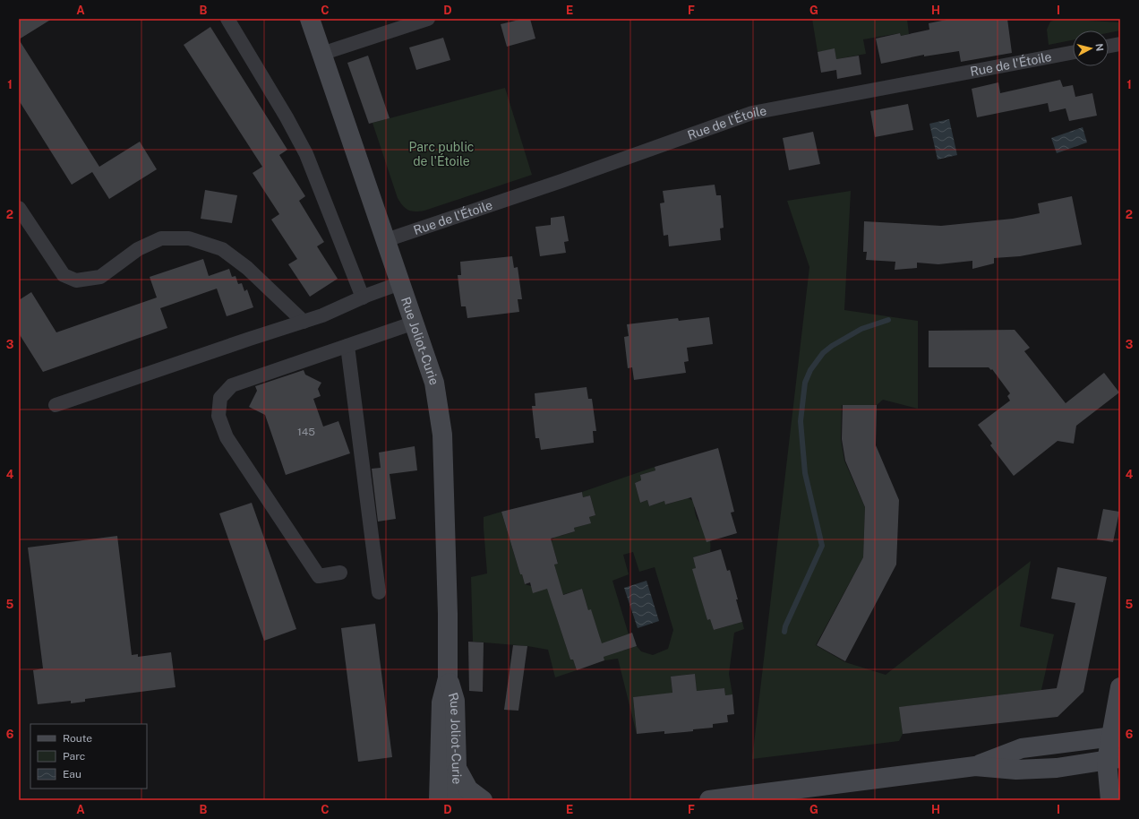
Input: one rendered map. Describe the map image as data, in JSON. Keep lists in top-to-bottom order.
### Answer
{
  "streets": {
    "main road": ["Rue Joliot-Curie"],
    "street": ["Rue de l'Étoile"]
  },
  "crossings": [
    ["Rue de l'Étoile", "Rue Joliot-Curie"]
  ],
  "parks": ["Parc public de l'Étoile"],
  "house_numbers": ["145"],
  "legend": ["Route", "Parc", "Eau"],
  "north": "right",
  "grid": {
    "columns": [
      "A",
      "B",
      "C",
      "D",
      "E",
      "F",
      "G",
      "H",
      "I"
    ],
    "rows": [
      "1",
      "2",
      "3",
      "4",
      "5",
      "6"
    ]
  }
}
